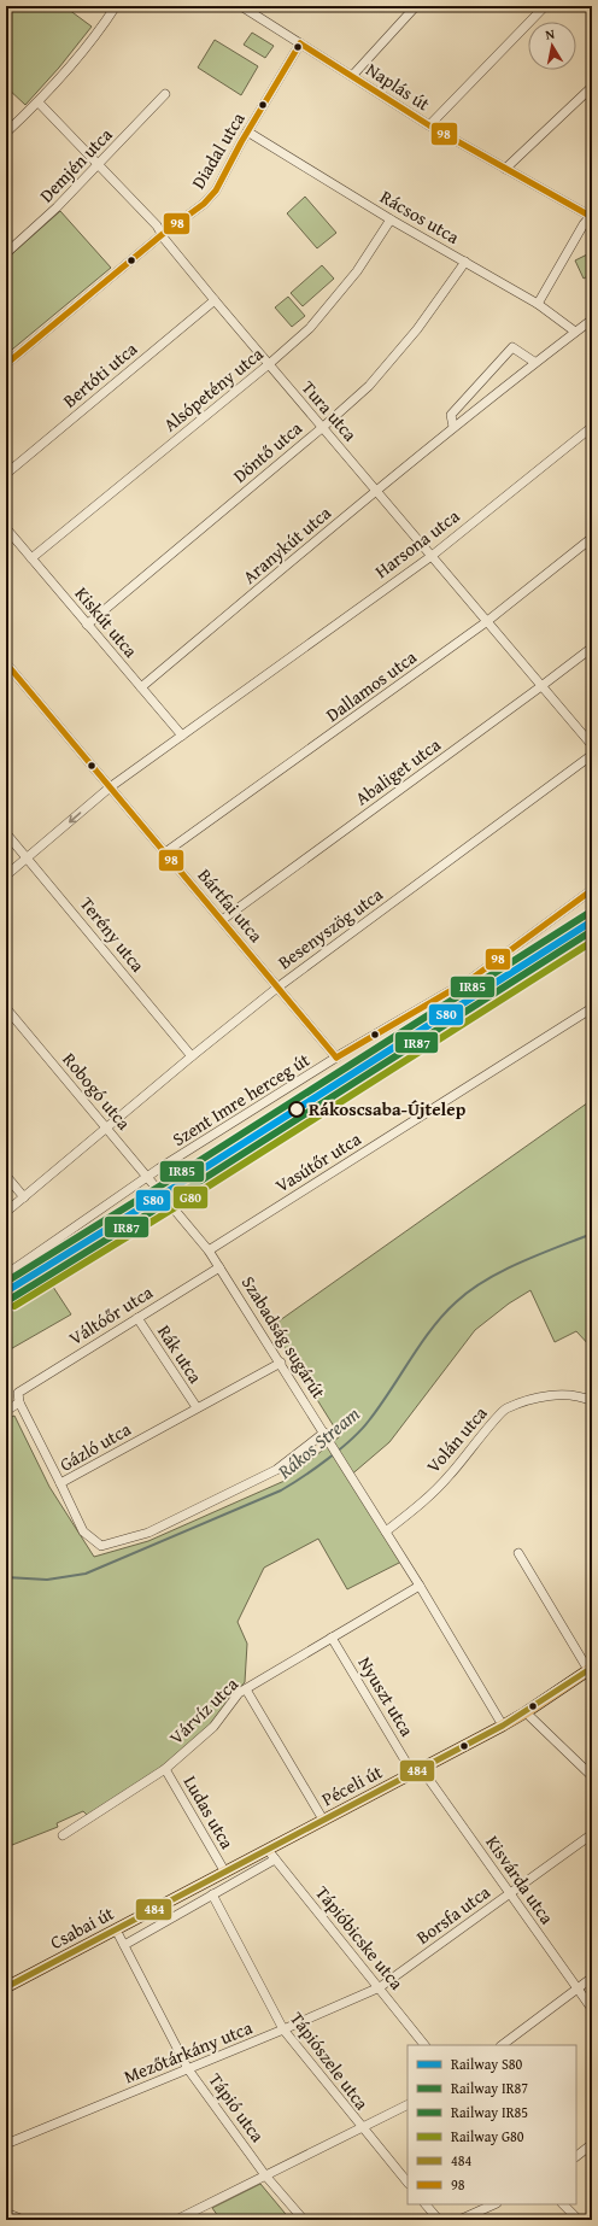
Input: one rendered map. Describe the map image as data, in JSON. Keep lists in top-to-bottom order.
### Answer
{
  "streets": {
    "main road": ["Péceli út", "Csabai út"],
    "street": [
      "Naplás út",
      "Diadal utca",
      "Demjén utca",
      "Rácsos utca",
      "Bertóti utca",
      "Alsópetény utca",
      "Tura utca",
      "Döntő utca",
      "Harsona utca",
      "Aranykút utca",
      "Kiskút utca",
      "Dallamos utca",
      "Abaliget utca",
      "Bártfai utca",
      "Besenyszög utca",
      "Terény utca",
      "Robogó utca",
      "Szent Imre herceg út",
      "Vasútőr utca",
      "Váltóőr utca",
      "Szabadság sugárút",
      "Rák utca",
      "Volán utca",
      "Gázló utca",
      "Nyuszt utca",
      "Várvíz utca",
      "Ludas utca",
      "Kisvárda utca",
      "Borsfa utca",
      "Tápióbicske utca",
      "Mezőtárkány utca",
      "Tápiószele utca",
      "Tápió utca"
    ]
  },
  "crossings": [
    ["Naplás út", "Diadal utca"],
    ["Diadal utca", "Rácsos utca"],
    ["Diadal utca", "Tura utca"],
    ["Demjén utca", "Tura utca"],
    ["Rácsos utca", "Alsópetény utca"],
    ["Rácsos utca", "Döntő utca"],
    ["Rácsos utca", "Aranykút utca"],
    ["Bertóti utca", "Tura utca"],
    ["Alsópetény utca", "Tura utca"],
    ["Alsópetény utca", "Kiskút utca"],
    ["Tura utca", "Döntő utca"],
    ["Tura utca", "Harsona utca"],
    ["Tura utca", "Aranykút utca"],
    ["Tura utca", "Dallamos utca"],
    ["Tura utca", "Abaliget utca"],
    ["Döntő utca", "Kiskút utca"],
    ["Harsona utca", "Kiskút utca"],
    ["Harsona utca", "Bártfai utca"],
    ["Harsona utca", "Terény utca"],
    ["Aranykút utca", "Kiskút utca"],
    ["Dallamos utca", "Bártfai utca"],
    ["Abaliget utca", "Bártfai utca"],
    ["Bártfai utca", "Besenyszög utca"],
    ["Bártfai utca", "Szent Imre herceg út"],
    ["Besenyszög utca", "Terény utca"],
    ["Besenyszög utca", "Robogó utca"],
    ["Robogó utca", "Szent Imre herceg út"],
    ["Robogó utca", "Szabadság sugárút"],
    ["Vasútőr utca", "Szabadság sugárút"],
    ["Váltóőr utca", "Szabadság sugárút"],
    ["Váltóőr utca", "Rák utca"],
    ["Szabadság sugárút", "Volán utca"],
    ["Szabadság sugárút", "Gázló utca"],
    ["Szabadság sugárút", "Várvíz utca"],
    ["Szabadság sugárút", "Péceli út"],
    ["Rák utca", "Gázló utca"],
    ["Nyuszt utca", "Várvíz utca"],
    ["Nyuszt utca", "Péceli út"],
    ["Nyuszt utca", "Kisvárda utca"],
    ["Várvíz utca", "Ludas utca"],
    ["Péceli út", "Ludas utca"],
    ["Péceli út", "Kisvárda utca"],
    ["Péceli út", "Csabai út"],
    ["Péceli út", "Tápióbicske utca"],
    ["Ludas utca", "Csabai út"],
    ["Kisvárda utca", "Borsfa utca"],
    ["Borsfa utca", "Tápióbicske utca"],
    ["Borsfa utca", "Mezőtárkány utca"],
    ["Csabai út", "Tápióbicske utca"],
    ["Csabai út", "Tápiószele utca"],
    ["Csabai út", "Tápió utca"],
    ["Tápióbicske utca", "Mezőtárkány utca"],
    ["Mezőtárkány utca", "Tápiószele utca"],
    ["Mezőtárkány utca", "Tápió utca"]
  ],
  "water": ["Rákos Stream"],
  "places": ["Rákoscsaba-Újtelep"],
  "lines": [
    "transit line 98",
    "rail line IR85",
    "rail line S80",
    "rail line IR87",
    "rail line G80",
    "transit line 484"
  ],
  "legend": [
    "Railway S80",
    "Railway IR87",
    "Railway IR85",
    "Railway G80",
    "484",
    "98"
  ],
  "north": "top"
}
